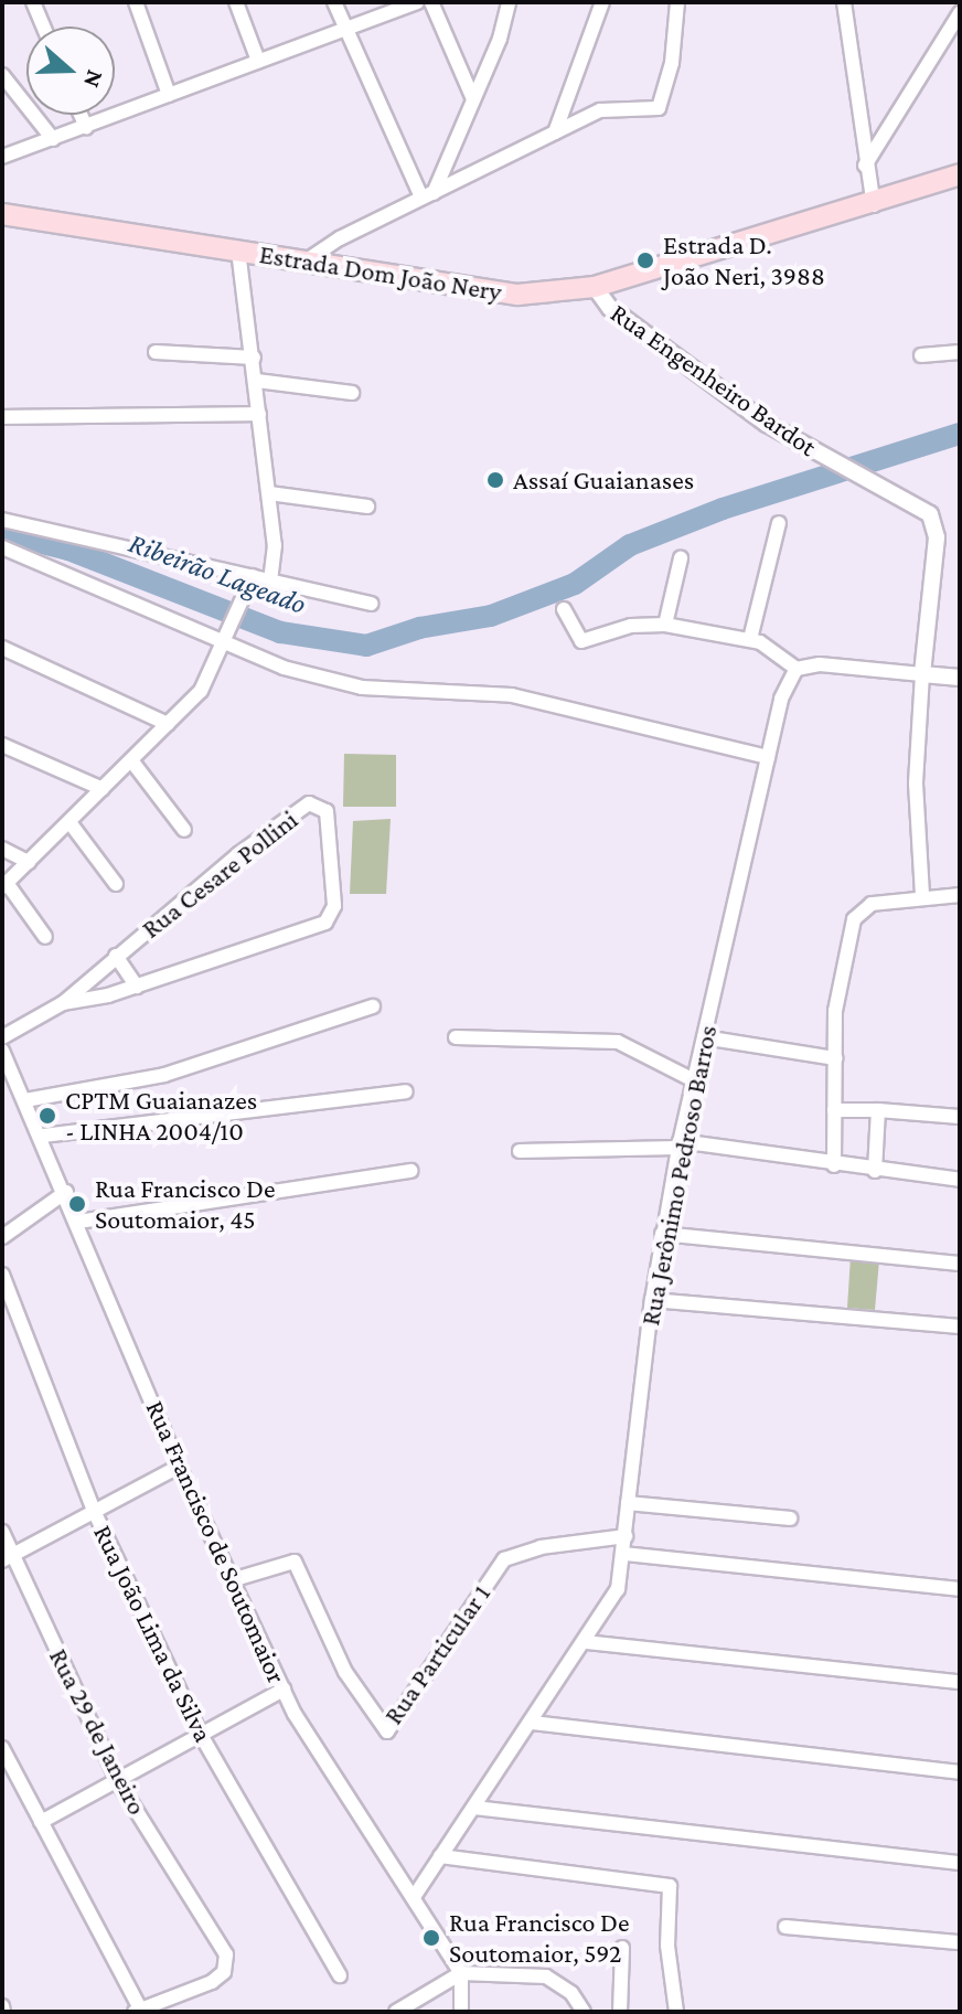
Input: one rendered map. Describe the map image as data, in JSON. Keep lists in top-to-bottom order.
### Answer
{
  "streets": {
    "main road": ["Estrada Dom João Nery"],
    "street": [
      "Rua Engenheiro Bardot",
      "Rua Cesare Pollini",
      "Rua Jerônimo Pedroso Barros",
      "Rua Francisco de Soutomaior",
      "Rua João Lima da Silva",
      "Rua Particular 1",
      "Rua 29 de Janeiro"
    ]
  },
  "crossings": [
    ["Estrada Dom João Nery", "Rua Engenheiro Bardot"],
    ["Rua Jerônimo Pedroso Barros", "Rua Francisco de Soutomaior"],
    ["Rua Jerônimo Pedroso Barros", "Rua Particular 1"],
    ["Rua Francisco de Soutomaior", "Rua Particular 1"]
  ],
  "water": ["Ribeirão Lageado"],
  "places": [
    "Estrada D. João Neri, 3988",
    "Assaí Guaianases",
    "CPTM Guaianazes - LINHA 2004/10",
    "Rua Francisco De Soutomaior, 45",
    "Rua Francisco De Soutomaior, 592"
  ],
  "north": "right"
}
